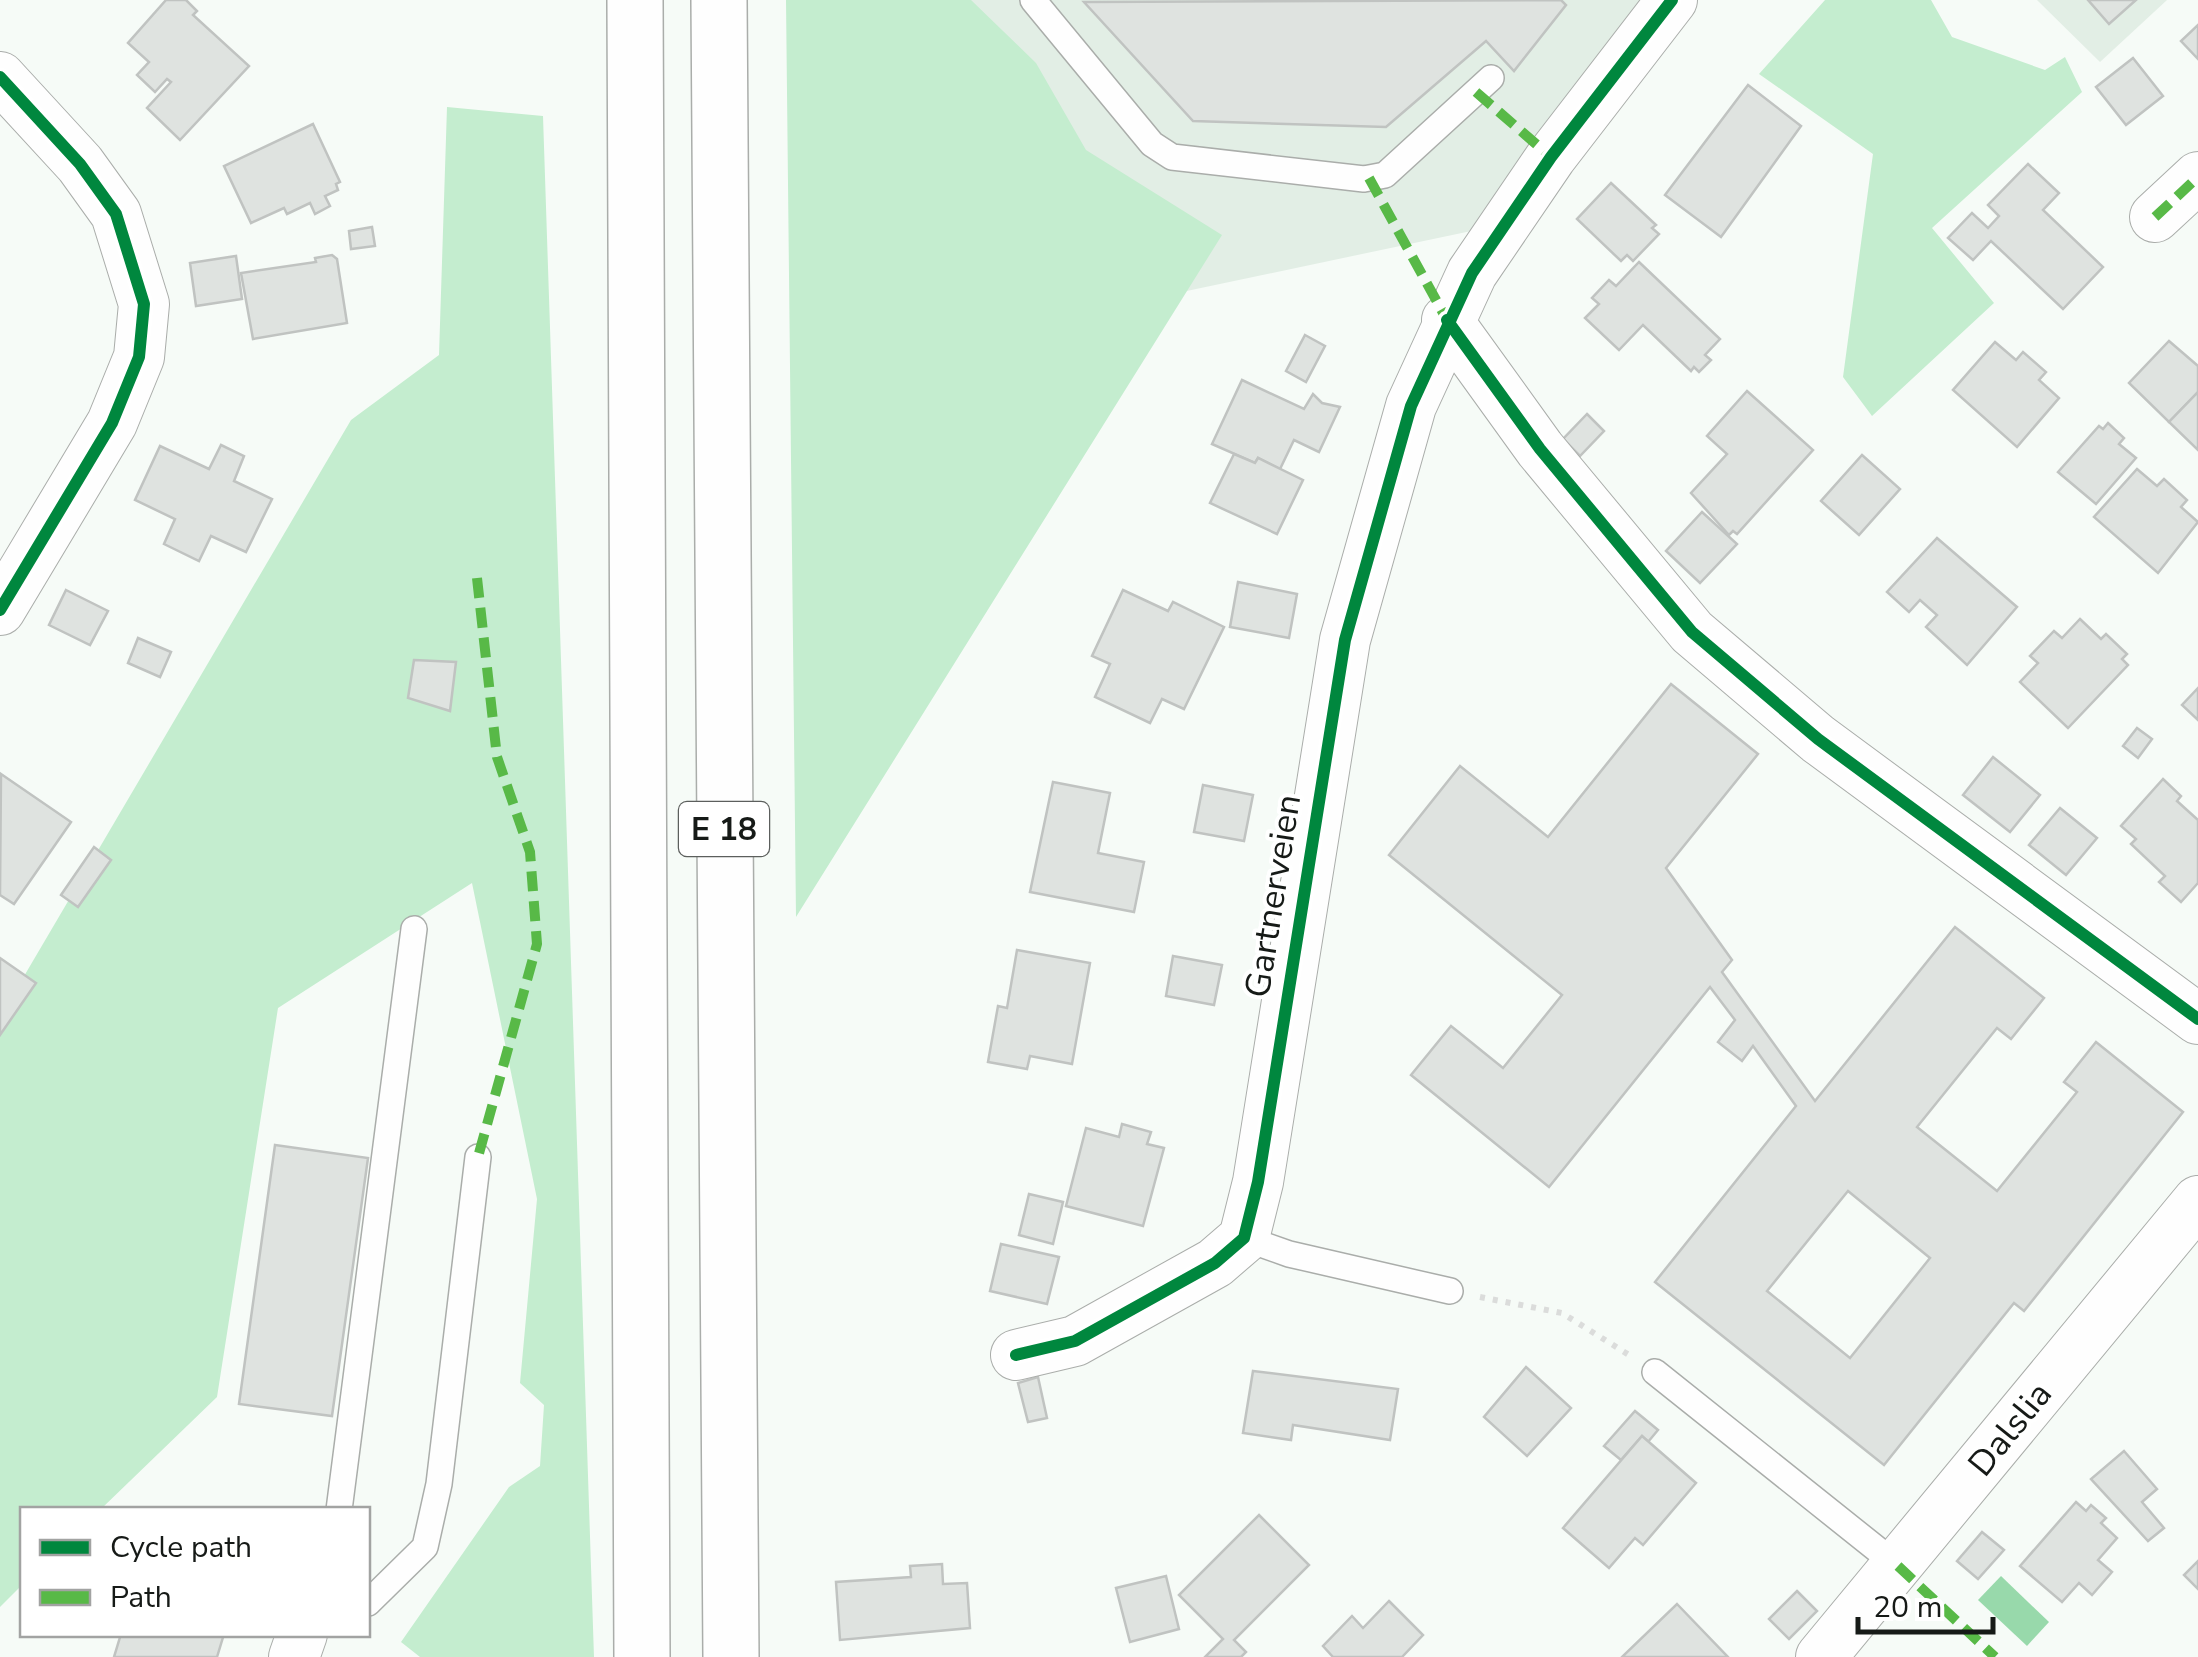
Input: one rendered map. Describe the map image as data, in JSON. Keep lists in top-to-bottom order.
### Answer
{
  "streets": {
    "highway": ["E 18"],
    "street": ["Gartnerveien", "Dalslia"]
  },
  "legend": ["Cycle path", "Path"],
  "scale_bar": "20 m"
}
